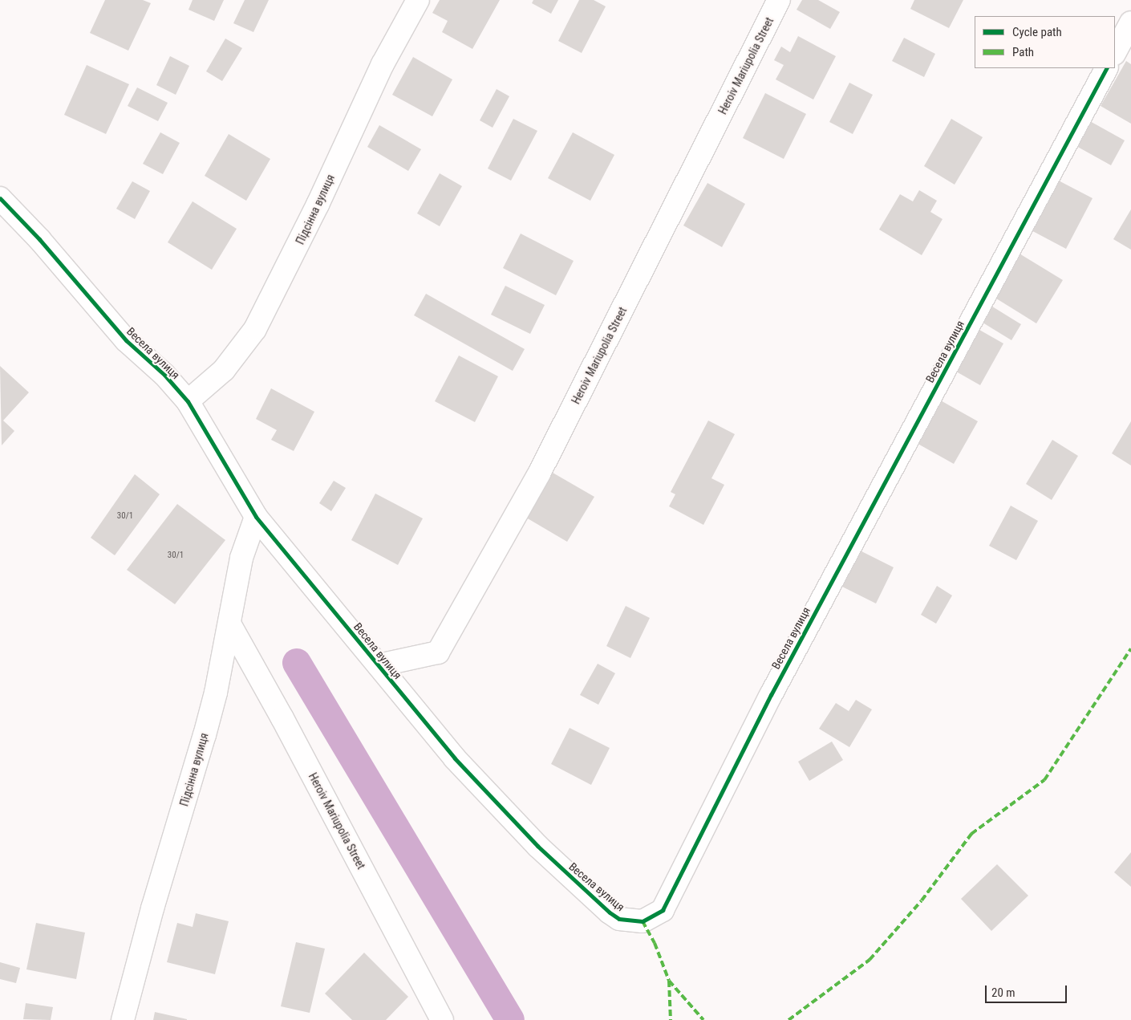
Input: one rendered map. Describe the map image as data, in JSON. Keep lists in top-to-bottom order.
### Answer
{
  "streets": {
    "street": ["Heroiv Mariupolia Street", "Підсінна вулиця", "Весела вулиця"]
  },
  "crossings": [
    ["Heroiv Mariupolia Street", "Підсінна вулиця"],
    ["Heroiv Mariupolia Street", "Весела вулиця"],
    ["Підсінна вулиця", "Весела вулиця"]
  ],
  "house_numbers": ["30/1", "30/1"],
  "legend": ["Cycle path", "Path"],
  "scale_bar": "20 m"
}
